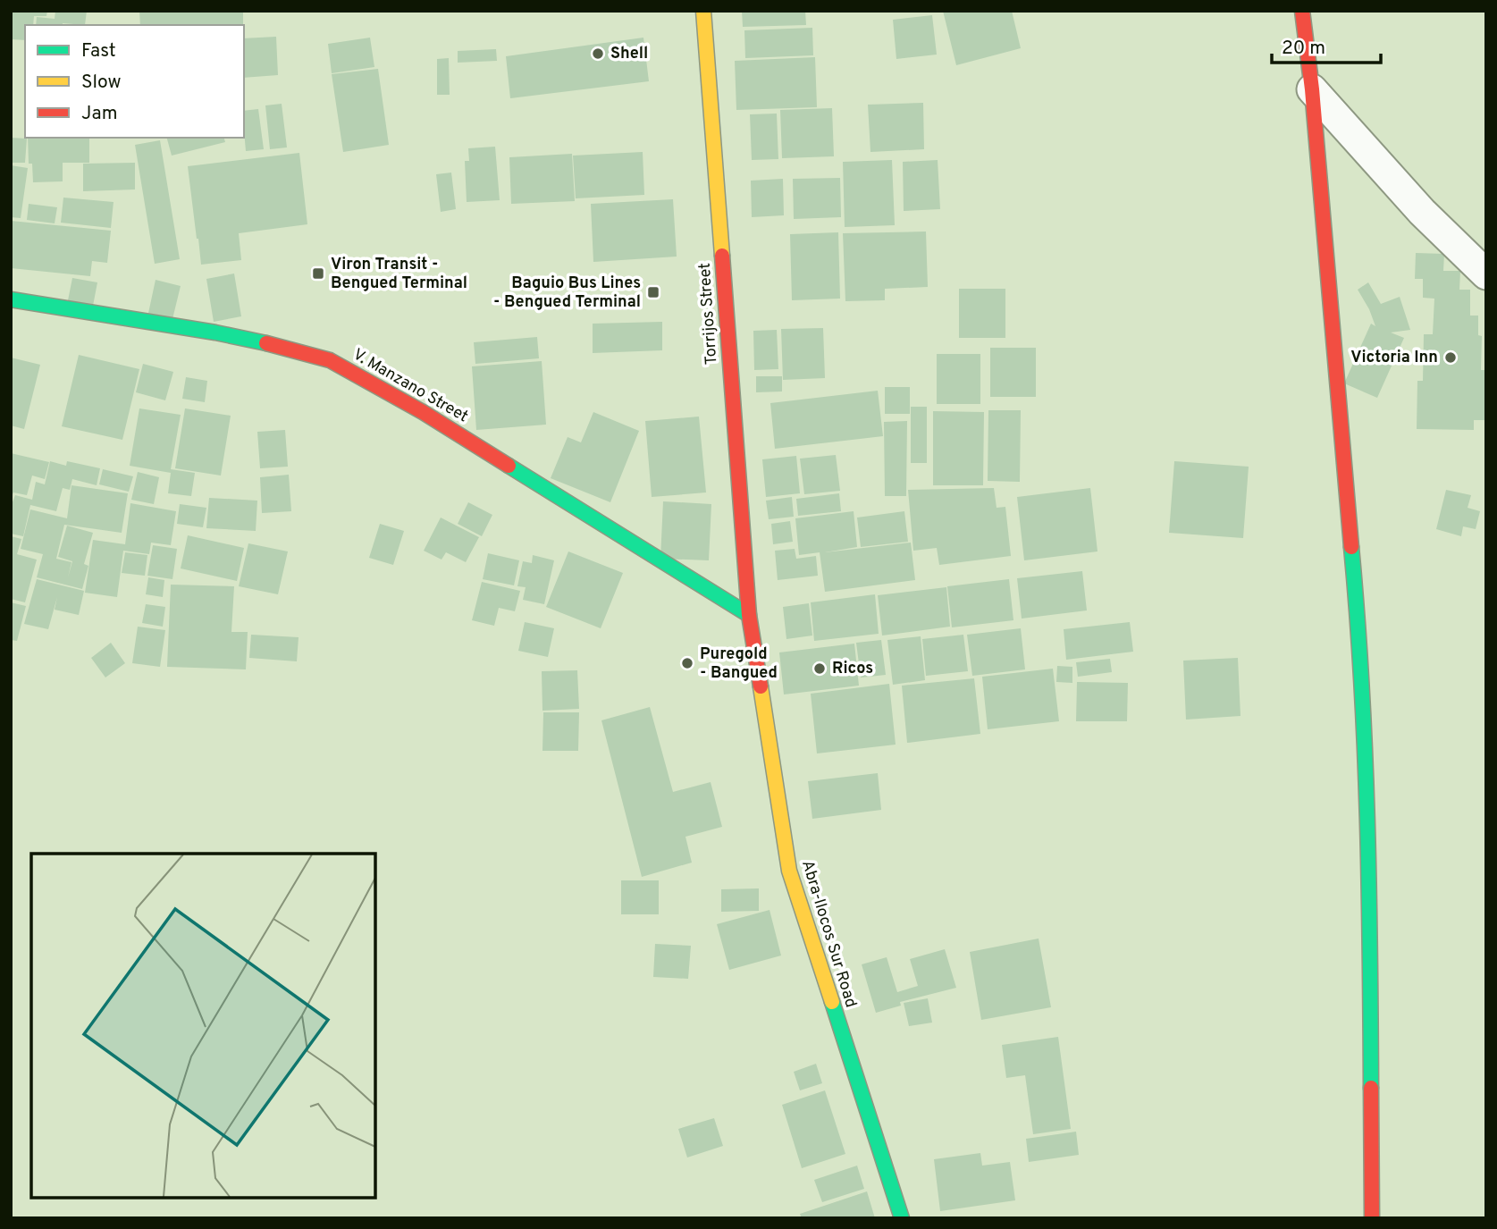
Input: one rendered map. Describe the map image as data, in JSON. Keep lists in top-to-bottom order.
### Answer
{
  "streets": {
    "street": ["Torrijos Street", "V. Manzano Street", "Abra-Ilocos Sur Road"]
  },
  "crossings": [
    ["Torrijos Street", "V. Manzano Street"],
    ["Torrijos Street", "Abra-Ilocos Sur Road"],
    ["V. Manzano Street", "Abra-Ilocos Sur Road"]
  ],
  "places": {
    "other": [
      "Shell",
      "Victoria Inn",
      "Puregold - Bangued",
      "Ricos"
    ],
    "transit": ["Viron Transit - Bengued Terminal", "Baguio Bus Lines - Bengued Terminal"]
  },
  "legend": ["Fast", "Slow", "Jam"],
  "scale_bar": "20 m"
}
